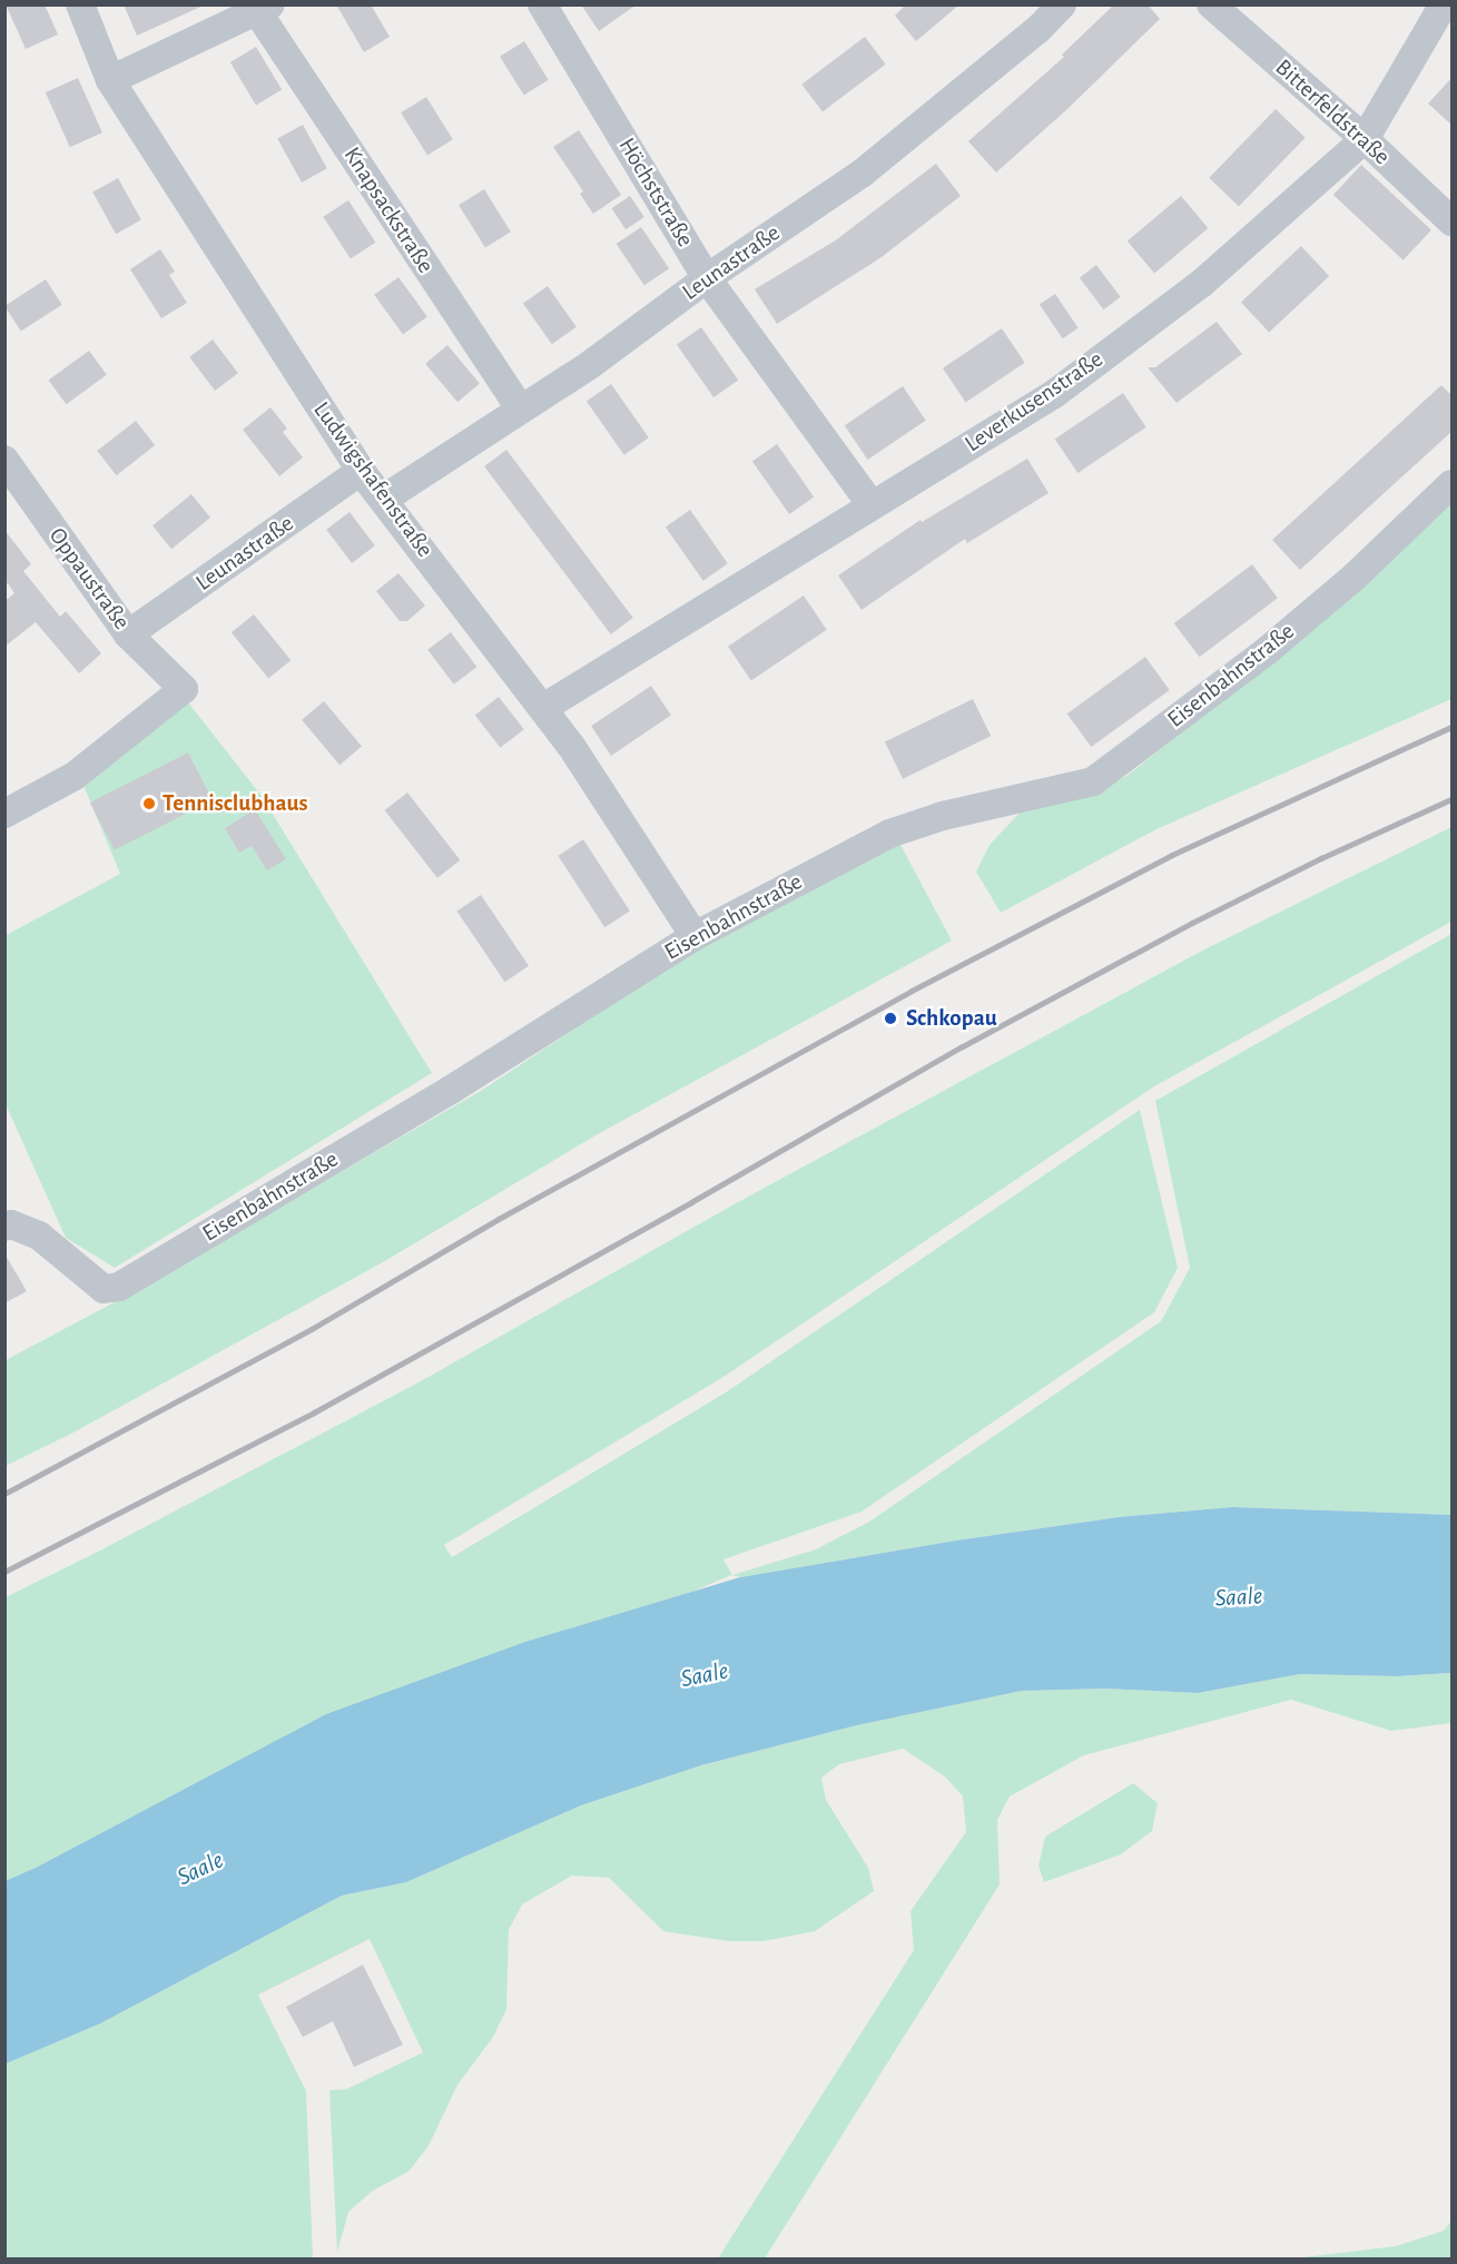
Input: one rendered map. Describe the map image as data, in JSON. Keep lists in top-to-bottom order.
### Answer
{
  "streets": {
    "street": [
      "Bitterfeldstraße",
      "Höchststraße",
      "Knapsackstraße",
      "Leunastraße",
      "Leverkusenstraße",
      "Ludwigshafenstraße",
      "Oppaustraße",
      "Eisenbahnstraße"
    ]
  },
  "crossings": [
    ["Bitterfeldstraße", "Leverkusenstraße"],
    ["Höchststraße", "Leunastraße"],
    ["Höchststraße", "Leverkusenstraße"],
    ["Knapsackstraße", "Leunastraße"],
    ["Leunastraße", "Ludwigshafenstraße"],
    ["Leunastraße", "Oppaustraße"],
    ["Leverkusenstraße", "Ludwigshafenstraße"],
    ["Ludwigshafenstraße", "Eisenbahnstraße"]
  ],
  "water": ["Saale"],
  "places": ["Tennisclubhaus", "Schkopau"]
}
